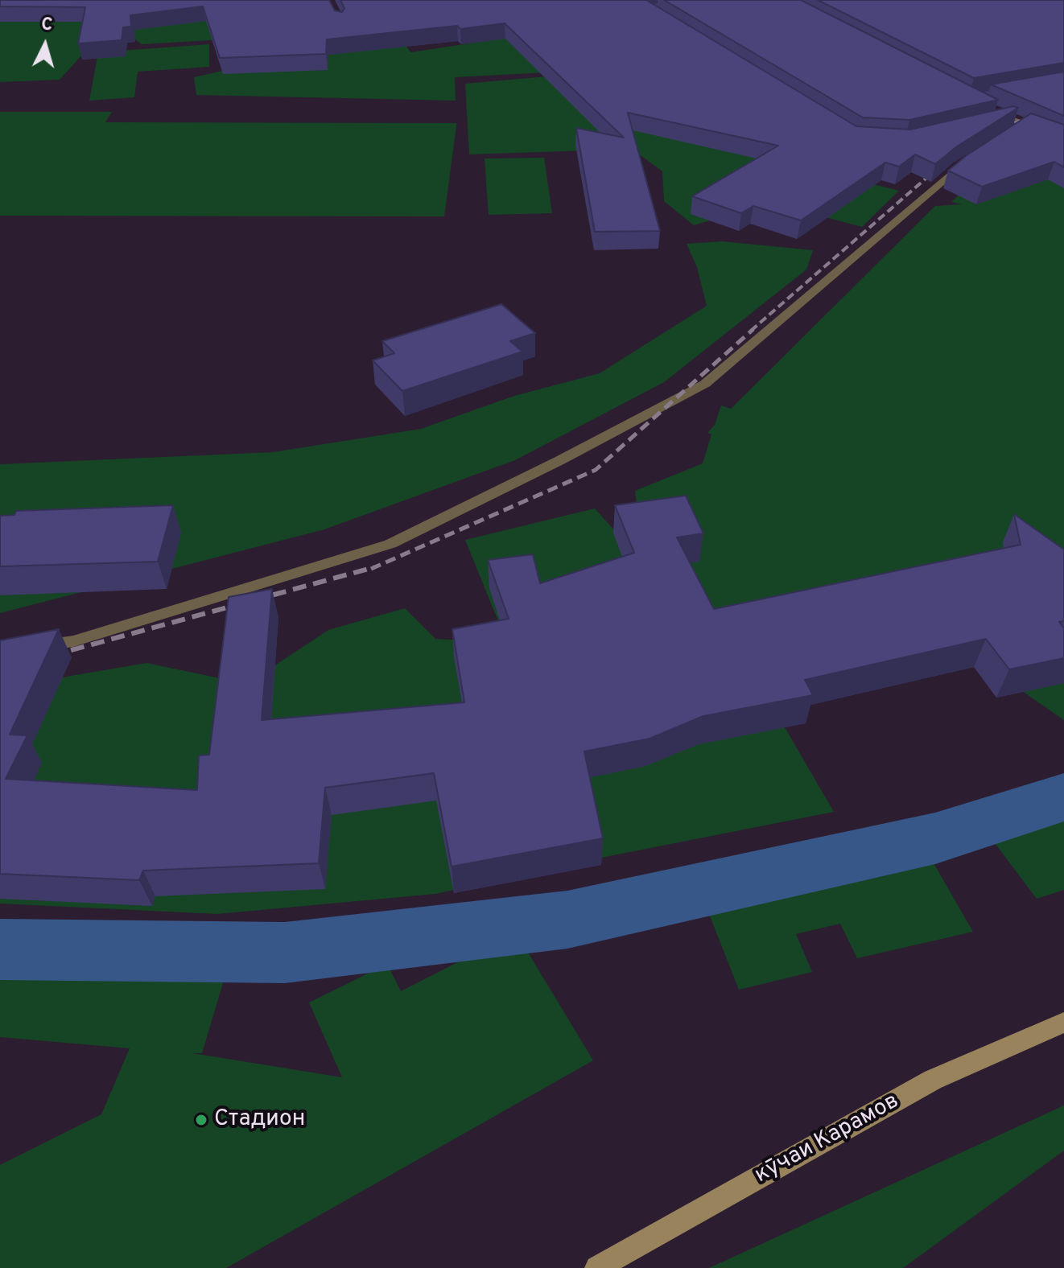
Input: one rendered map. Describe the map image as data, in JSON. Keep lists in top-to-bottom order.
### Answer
{
  "streets": {
    "main road": ["кӯчаи Карамов"]
  },
  "places": ["Стадион"],
  "north": "top"
}
